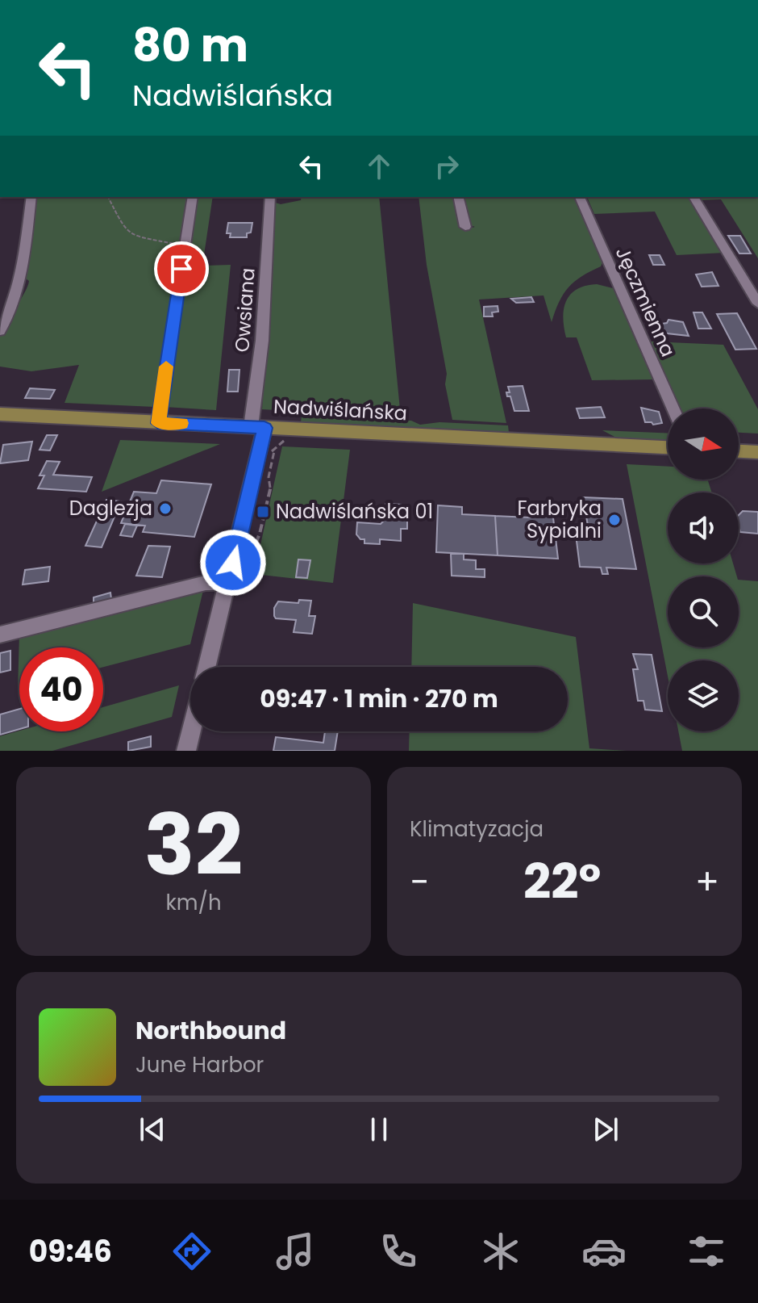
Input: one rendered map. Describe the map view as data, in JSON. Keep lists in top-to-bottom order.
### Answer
{
  "streets": {
    "main road": ["Nadwiślańska"],
    "street": ["Jęczmienna", "Owsiana"]
  },
  "crossings": [
    ["Owsiana", "Nadwiślańska"]
  ],
  "places": {
    "other": ["Daglezja", "Farbryka Sypialni"],
    "transit": ["Nadwiślańska 01"]
  },
  "north": "right",
  "page": {
    "turn": ["80 m", "Nadwiślańska"],
    "limit": "40",
    "trip": "09:47 · 1 min · 270 m",
    "tile": [
      ["32", "km/h"],
      "Klimatyzacja"
    ],
    "heat": ["−", "22°", "+"],
    "song": ["Northbound", "June Harbor"],
    "tabs": "09:46"
  }
}
